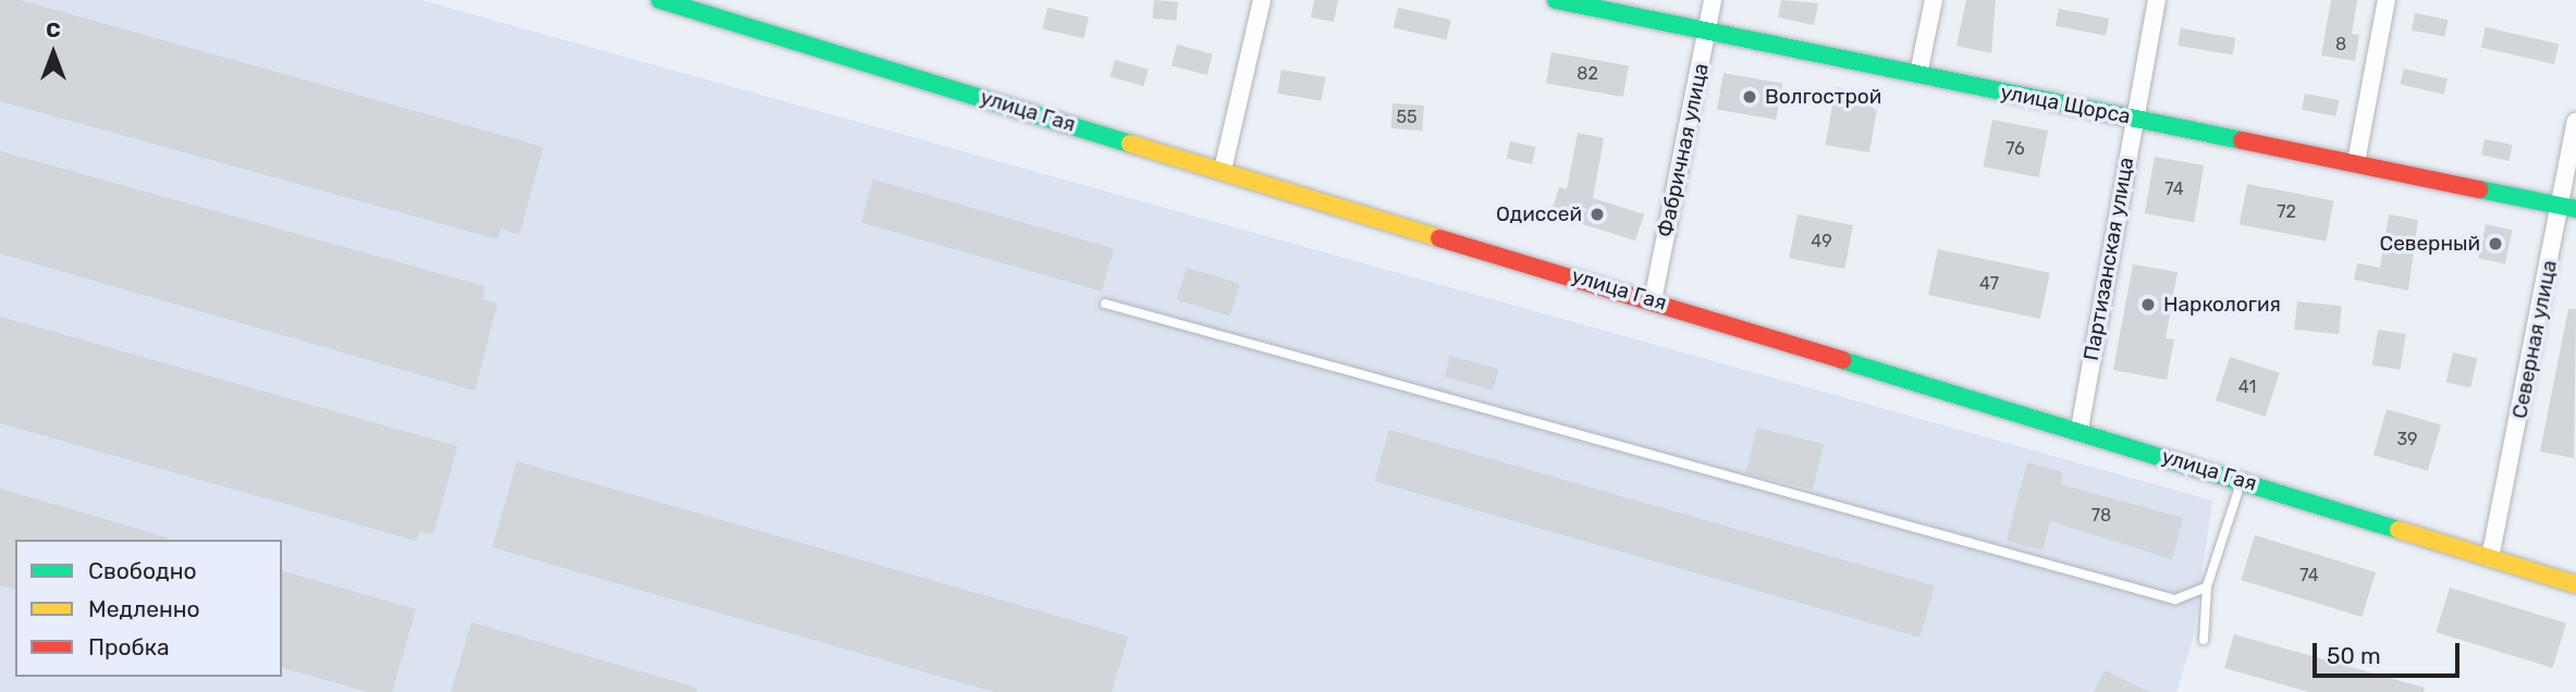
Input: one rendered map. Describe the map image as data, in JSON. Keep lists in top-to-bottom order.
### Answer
{
  "streets": {
    "street": [
      "улица Щорса",
      "улица Гая",
      "Фабричная улица",
      "Партизанская улица",
      "Северная улица"
    ]
  },
  "crossings": [
    ["улица Щорса", "Фабричная улица"],
    ["улица Щорса", "Партизанская улица"],
    ["улица Щорса", "Северная улица"],
    ["улица Гая", "Фабричная улица"],
    ["улица Гая", "Партизанская улица"],
    ["улица Гая", "Северная улица"]
  ],
  "places": [
    "Волгострой",
    "Одиссей",
    "Северный",
    "Наркология"
  ],
  "house_numbers": [
    "8",
    "82",
    "55",
    "76",
    "74",
    "72",
    "49",
    "47",
    "41",
    "39",
    "78",
    "74"
  ],
  "legend": ["Свободно", "Медленно", "Пробка"],
  "scale_bar": "50 m",
  "north": "top"
}
